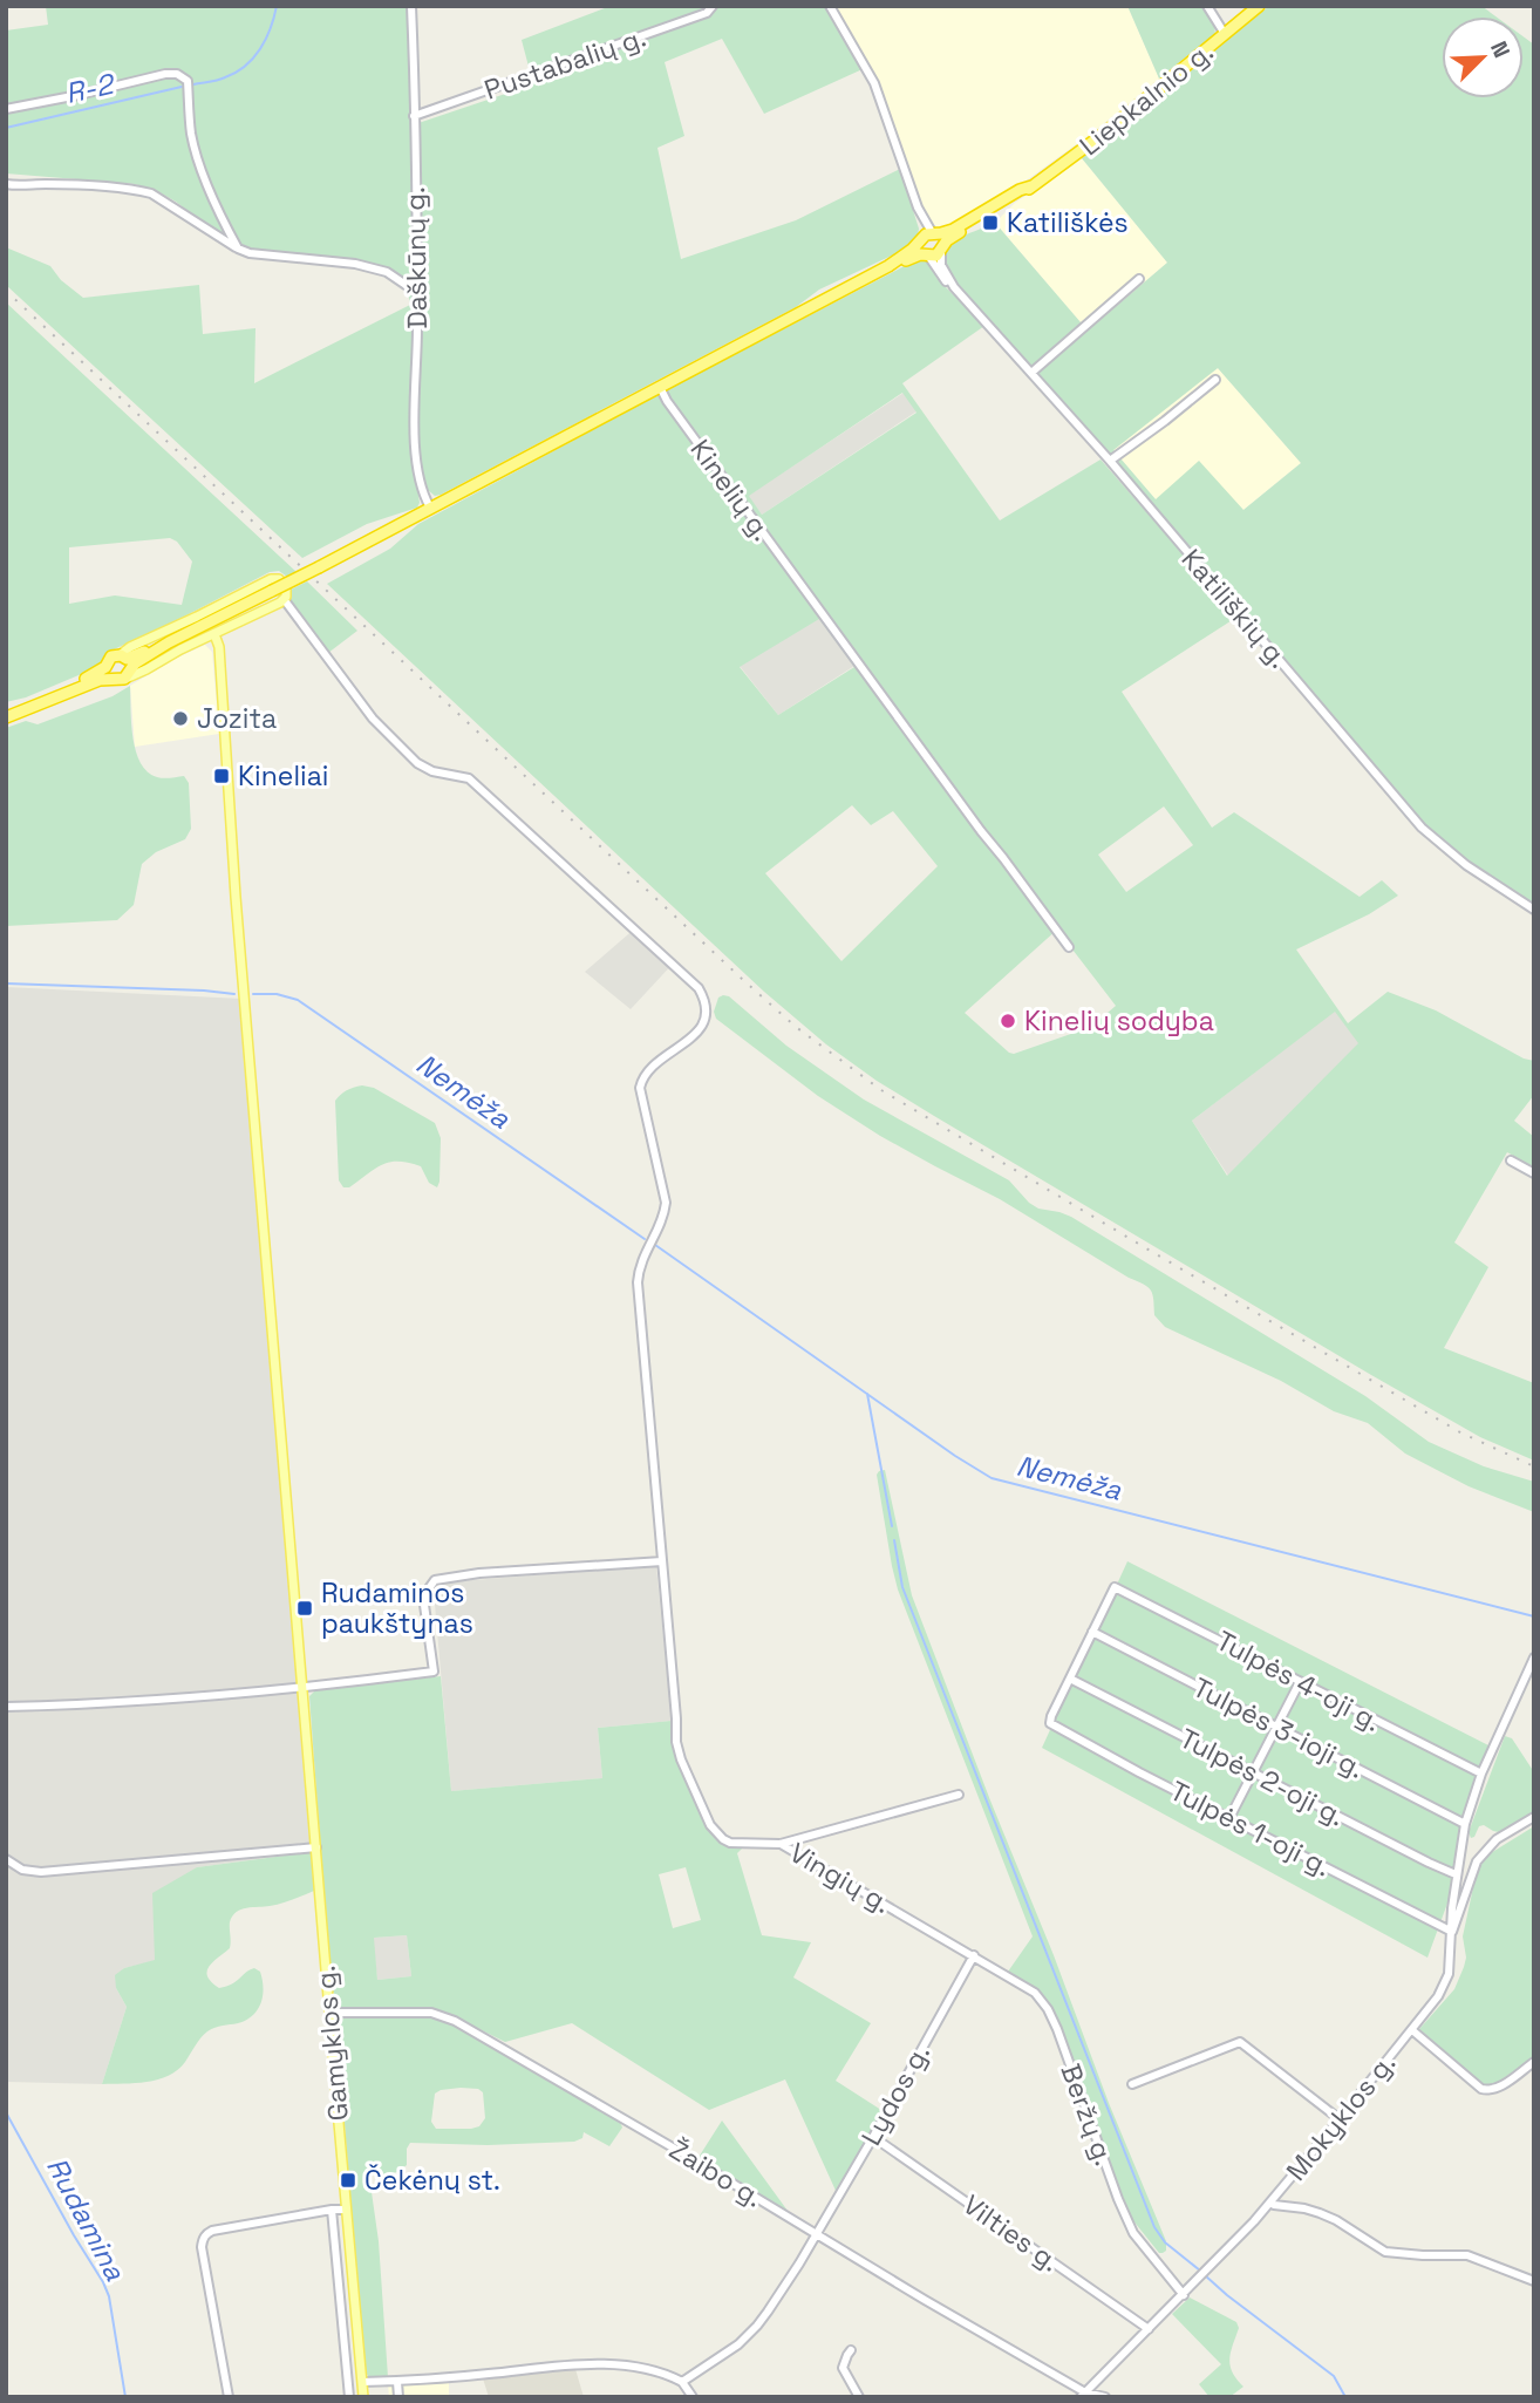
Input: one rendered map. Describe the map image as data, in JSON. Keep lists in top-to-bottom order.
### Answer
{
  "streets": {
    "highway": ["Liepkalnio g."],
    "main road": ["Gamyklos g."],
    "street": [
      "Pustabalių g.",
      "Daškūnų g.",
      "Kinelių g.",
      "Katiliškių g.",
      "Tulpės 4-oji g.",
      "Tulpės 3-ioji g.",
      "Tulpės 2-oji g.",
      "Tulpės 1-oji g.",
      "Vingių g.",
      "Lydos g.",
      "Beržų g.",
      "Mokyklos g.",
      "Žaibo g.",
      "Vilties g."
    ]
  },
  "crossings": [
    ["Pustabalių g.", "Daškūnų g."],
    ["Liepkalnio g.", "Daškūnų g."],
    ["Liepkalnio g.", "Kinelių g."],
    ["Liepkalnio g.", "Katiliškių g."],
    ["Tulpės 4-oji g.", "Tulpės 3-ioji g."],
    ["Tulpės 4-oji g.", "Mokyklos g."],
    ["Tulpės 3-ioji g.", "Mokyklos g."],
    ["Tulpės 2-oji g.", "Tulpės 1-oji g."],
    ["Tulpės 2-oji g.", "Mokyklos g."],
    ["Tulpės 1-oji g.", "Mokyklos g."],
    ["Vingių g.", "Lydos g."],
    ["Vingių g.", "Beržų g."],
    ["Gamyklos g.", "Žaibo g."],
    ["Lydos g.", "Beržų g."],
    ["Lydos g.", "Žaibo g."],
    ["Lydos g.", "Vilties g."],
    ["Beržų g.", "Mokyklos g."],
    ["Mokyklos g.", "Žaibo g."],
    ["Mokyklos g.", "Vilties g."]
  ],
  "water": ["R-2", "Nemėža", "Rudamina"],
  "places": {
    "transit": [
      "Katiliškės",
      "Kineliai",
      "Rudaminos paukštynas",
      "Čekėnų st."
    ],
    "other": ["Jozita", "Kinelių sodyba"]
  },
  "north": "top right"
}
